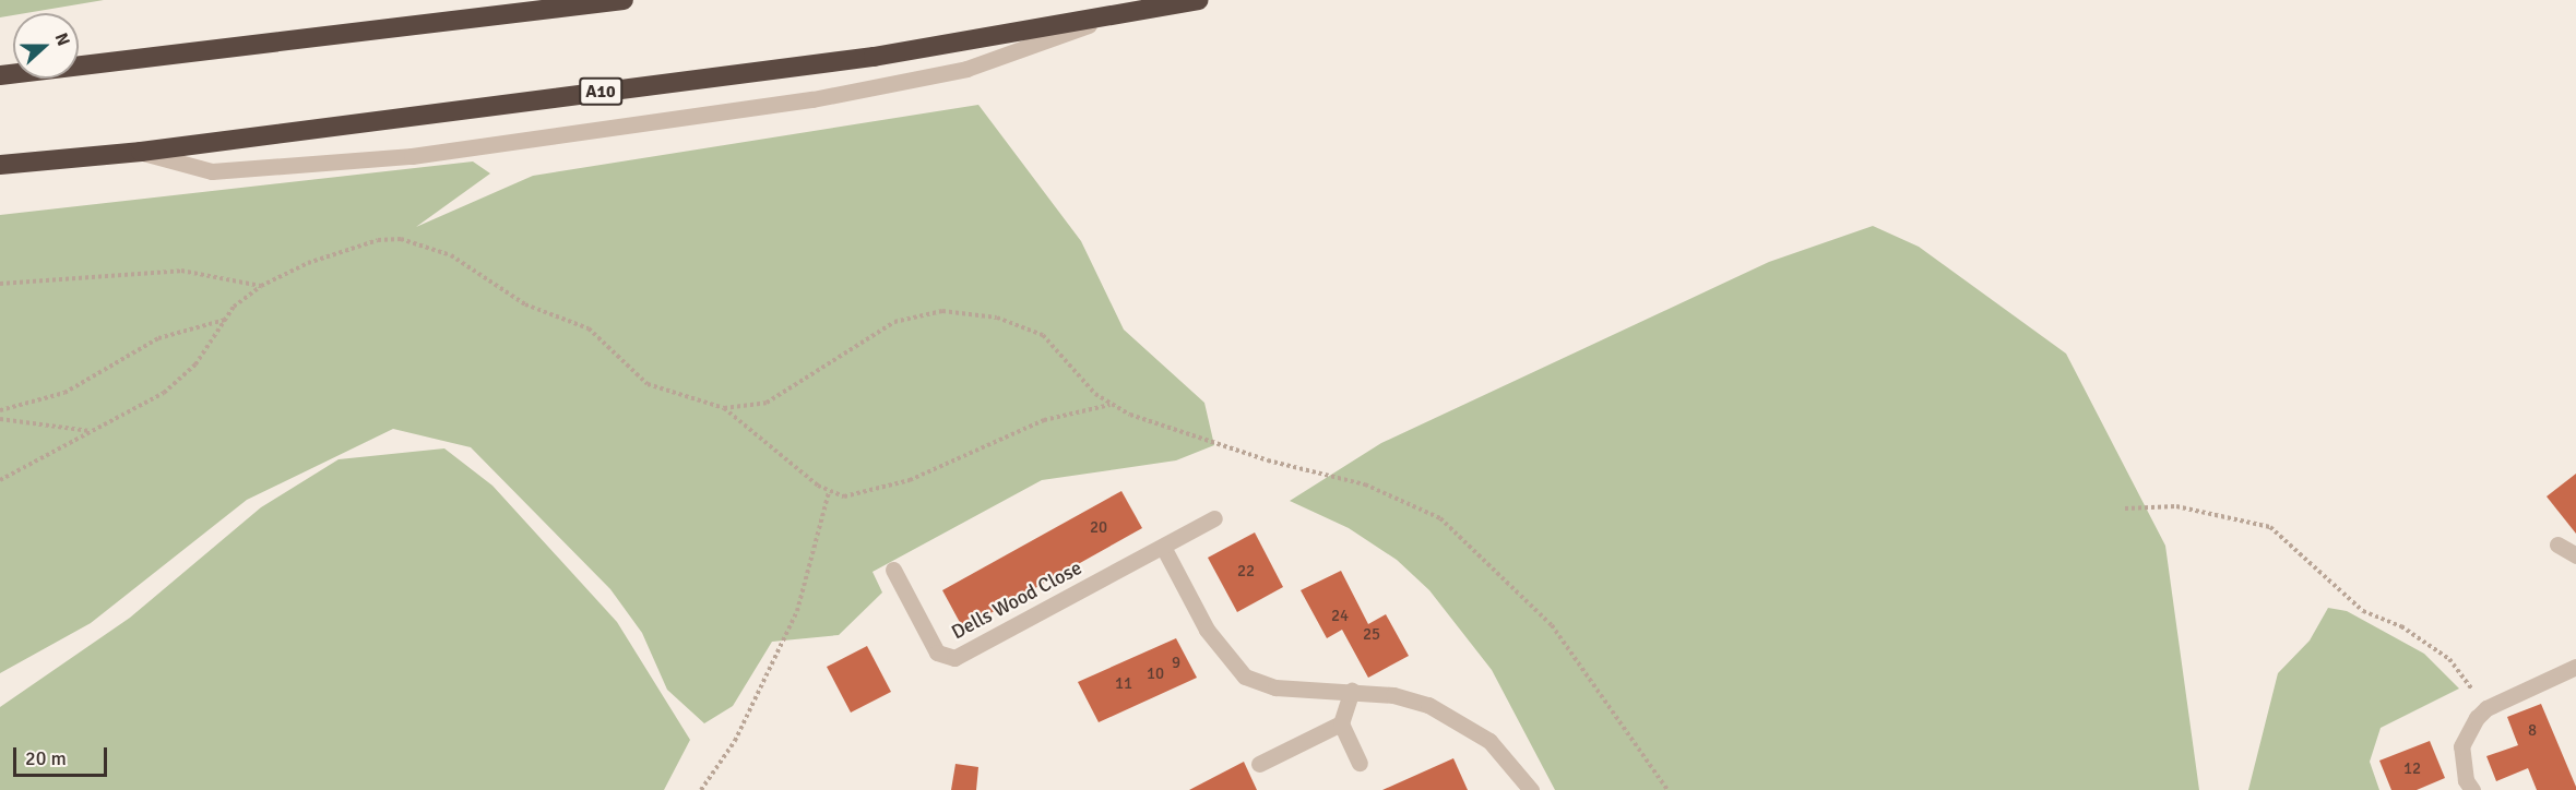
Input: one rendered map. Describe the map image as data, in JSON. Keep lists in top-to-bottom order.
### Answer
{
  "streets": {
    "highway": ["A10"],
    "street": ["Dells Wood Close"]
  },
  "house_numbers": [
    "20",
    "22",
    "24",
    "25",
    "9",
    "10",
    "11",
    "8",
    "12"
  ],
  "scale_bar": "20 m",
  "north": "right"
}
